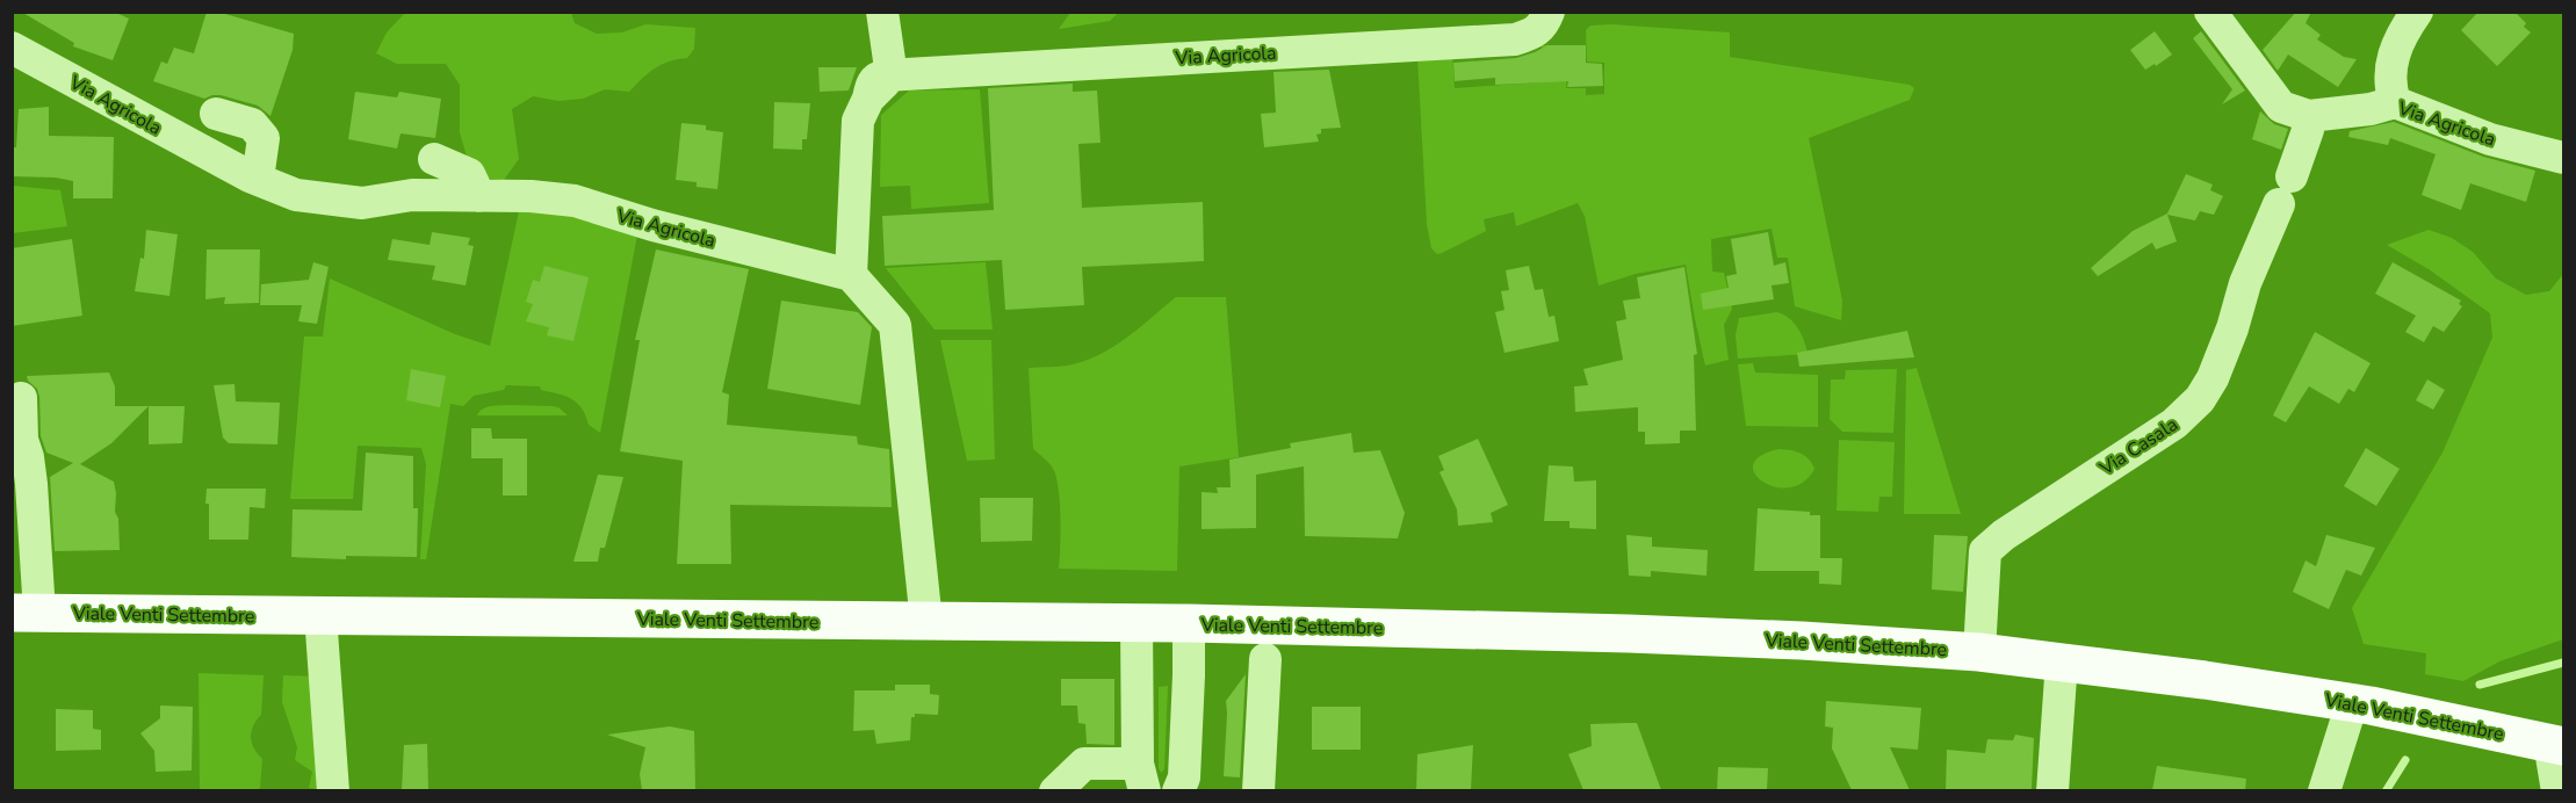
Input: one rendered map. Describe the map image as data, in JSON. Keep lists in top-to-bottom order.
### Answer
{
  "streets": {
    "main road": ["Viale Venti Settembre"],
    "street": ["Via Agricola", "Via Casala"]
  },
  "crossings": [
    ["Via Agricola", "Via Casala"],
    ["Via Casala", "Viale Venti Settembre"]
  ]
}
